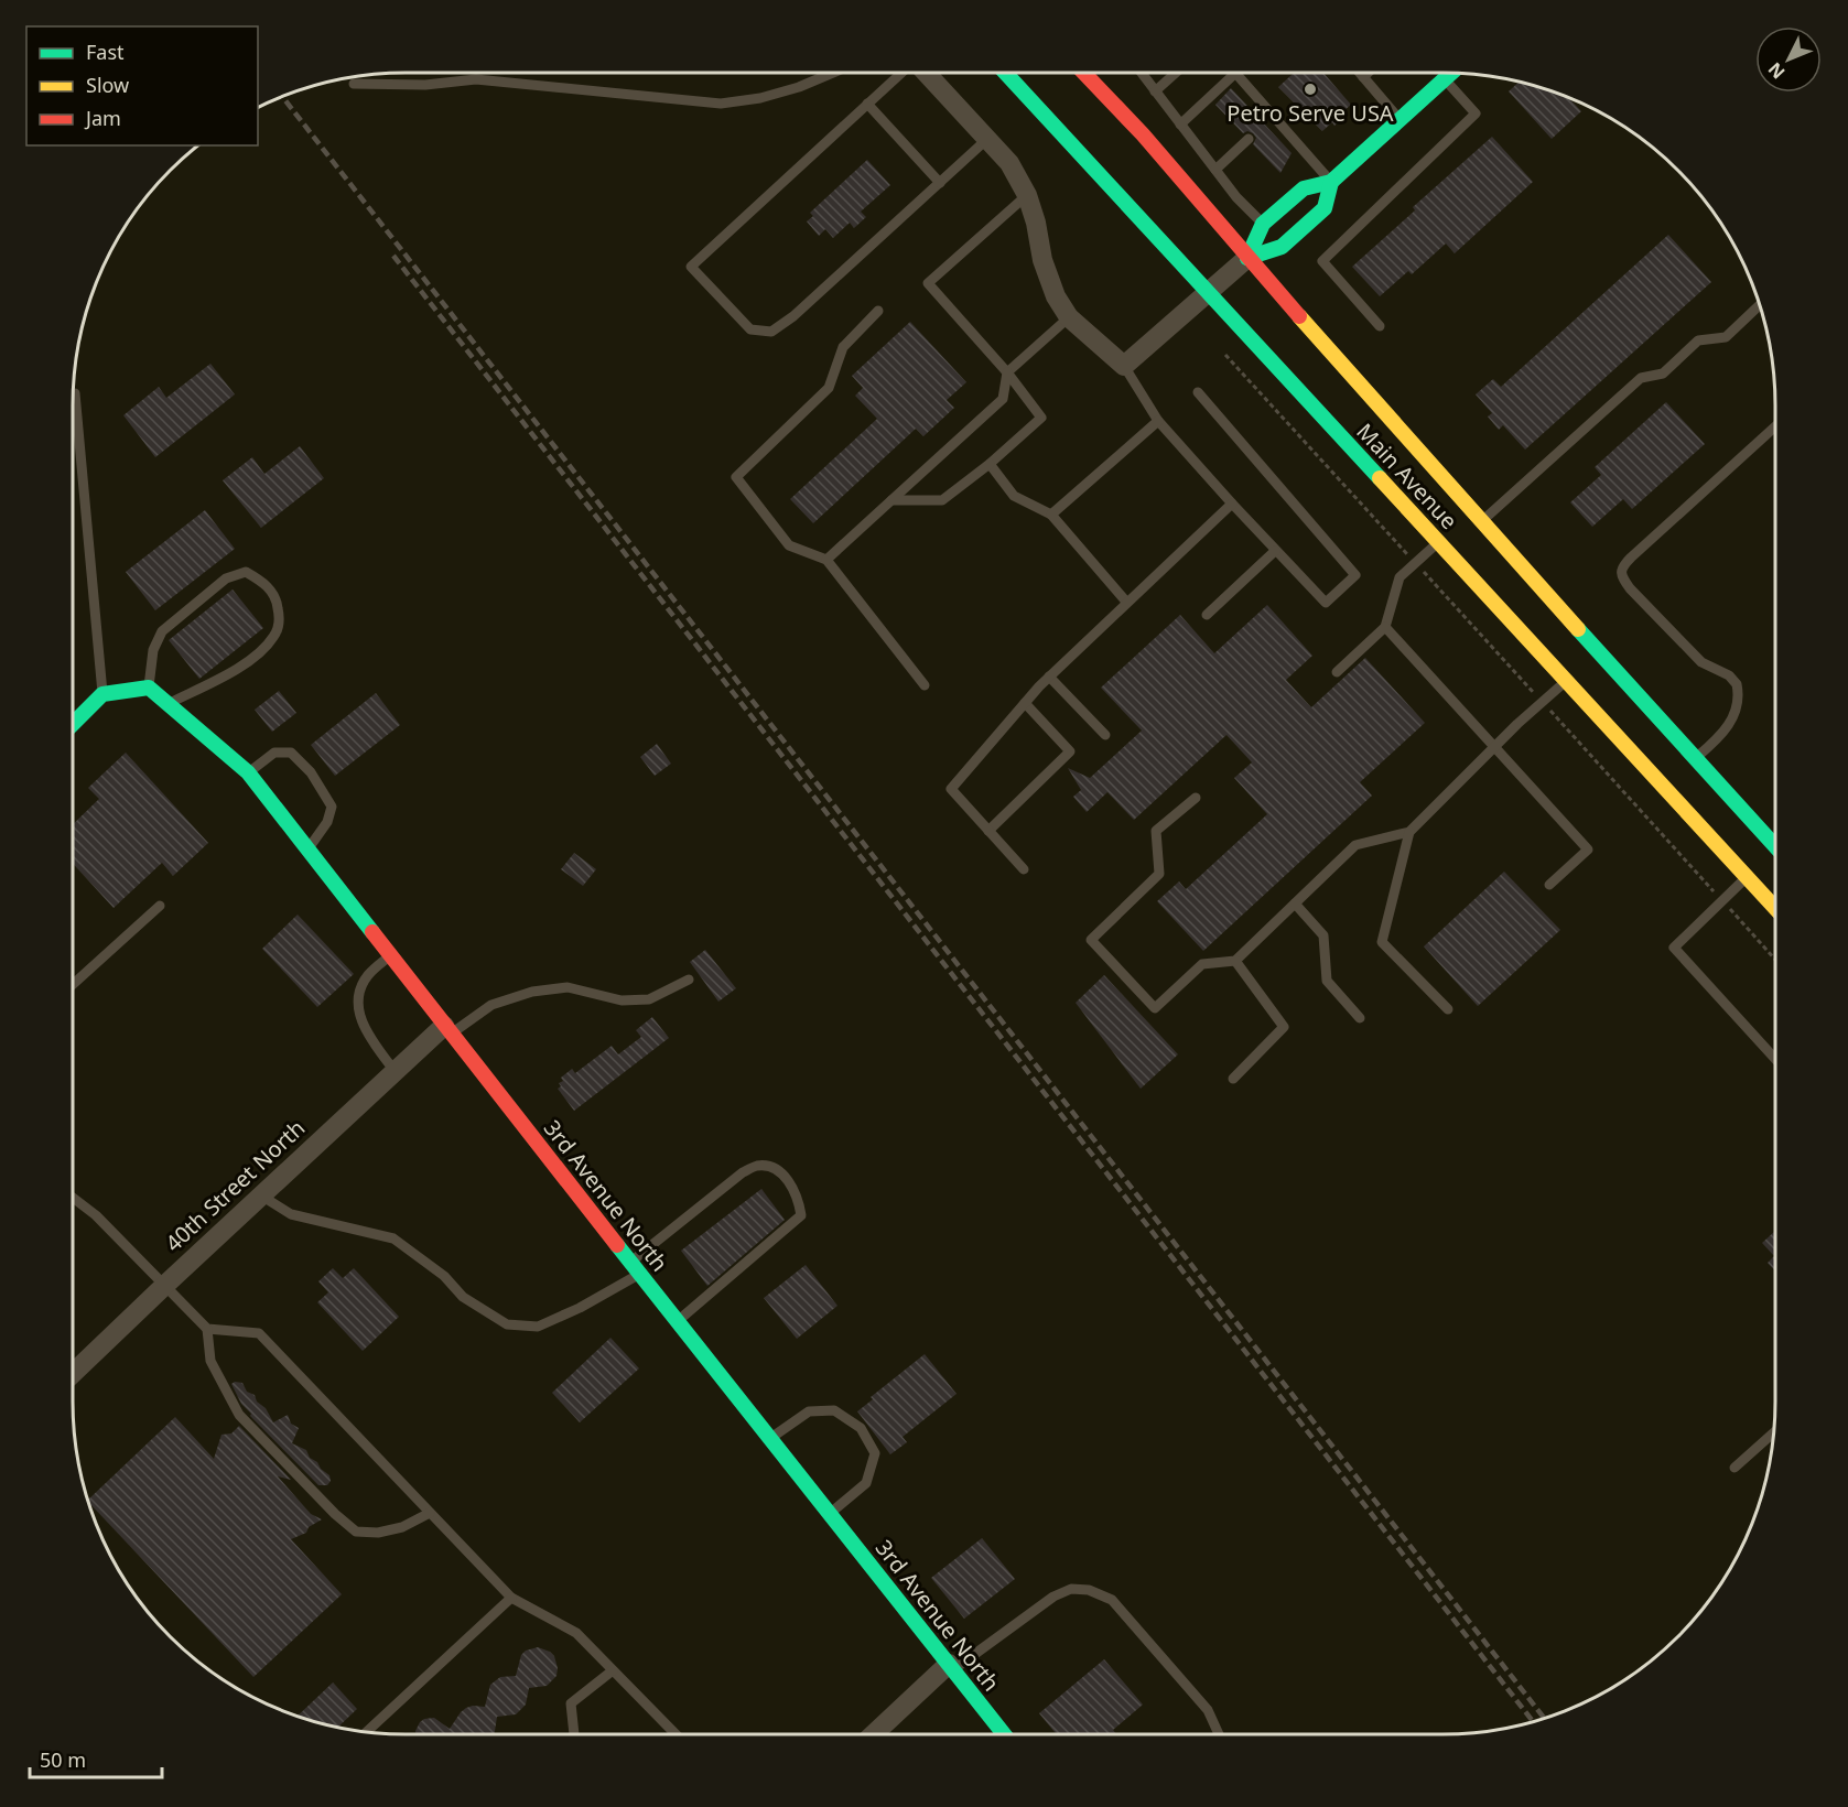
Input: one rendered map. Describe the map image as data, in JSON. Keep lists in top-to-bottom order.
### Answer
{
  "streets": {
    "main road": ["Main Avenue", "3rd Avenue North"],
    "street": ["40th Street North"]
  },
  "crossings": [
    ["40th Street North", "3rd Avenue North"]
  ],
  "places": ["Petro Serve USA"],
  "legend": ["Fast", "Slow", "Jam"],
  "scale_bar": "50 m",
  "north": "bottom left"
}
